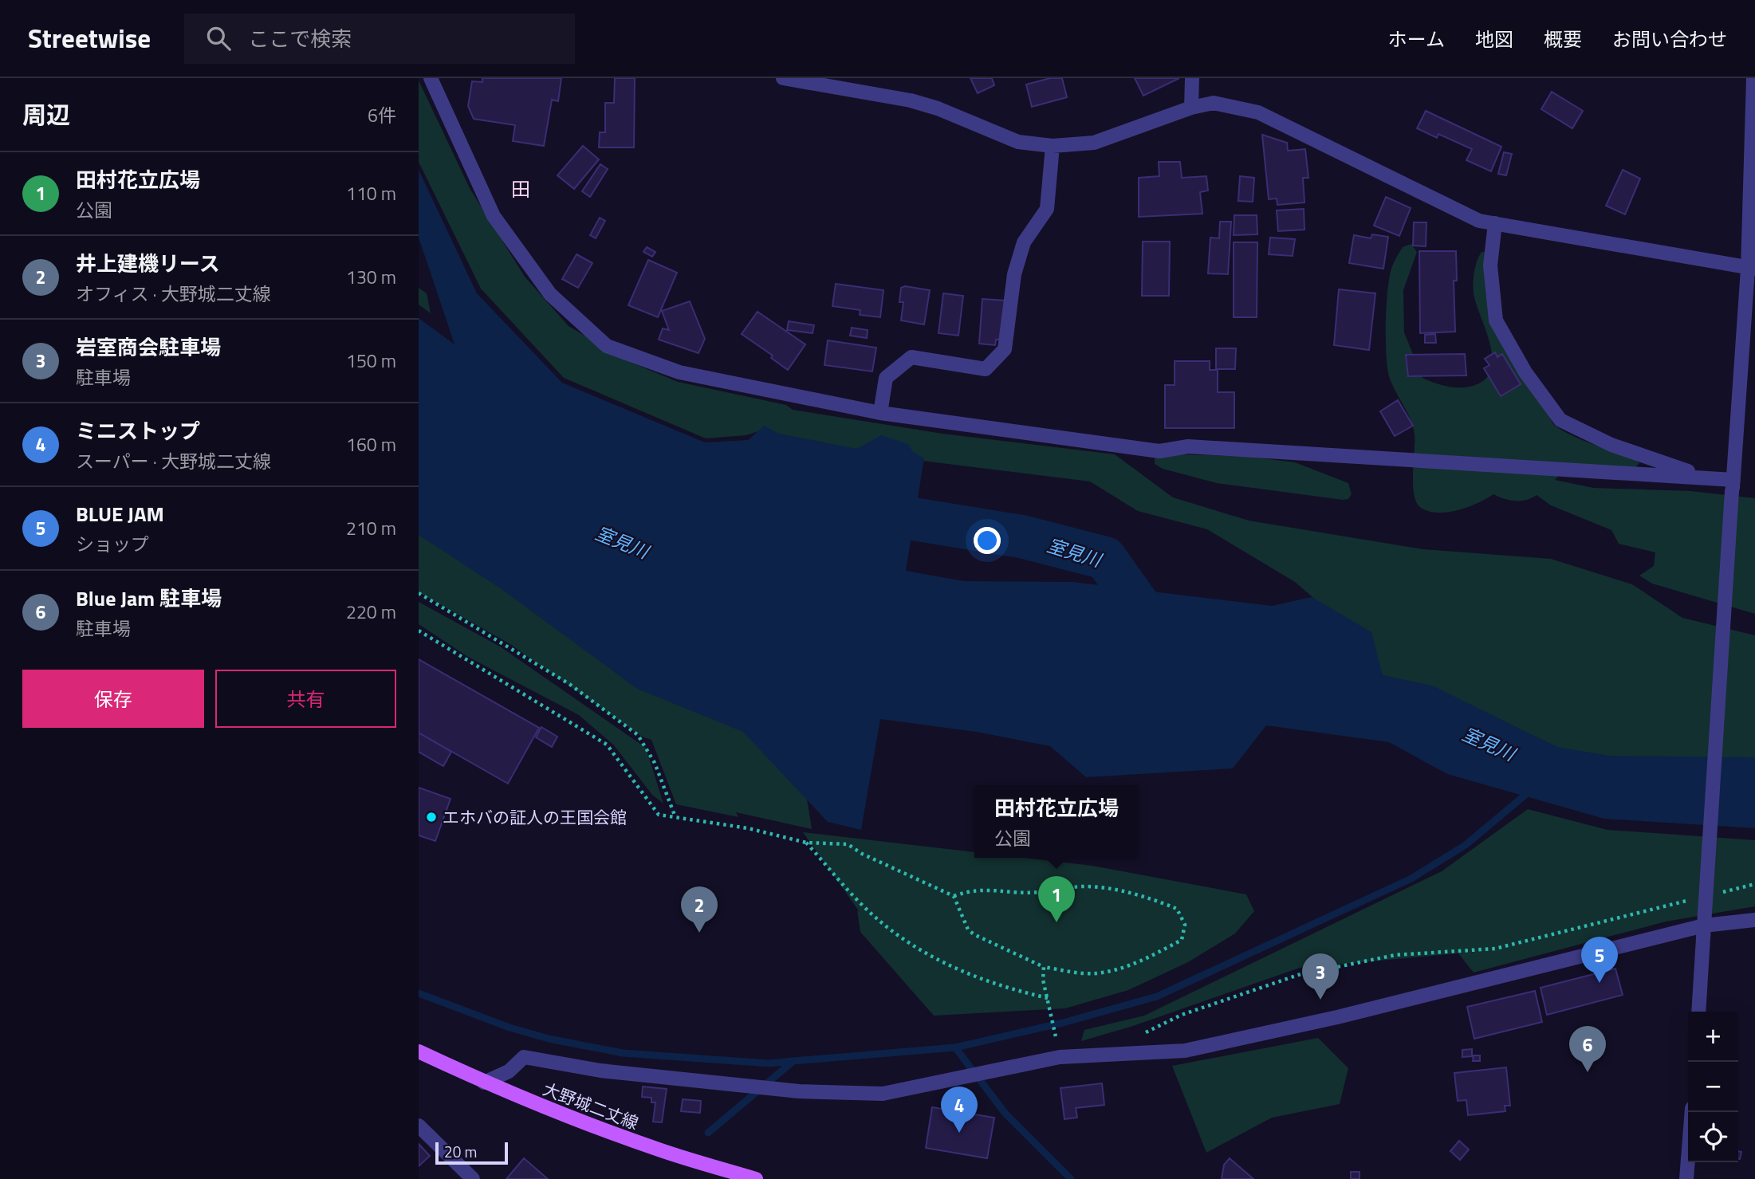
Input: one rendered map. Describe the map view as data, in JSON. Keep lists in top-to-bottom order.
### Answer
{
  "streets": {
    "main road": ["大野城二丈線"]
  },
  "districts": ["田"],
  "water": ["室見川"],
  "places": ["エホバの証人の王国会館"],
  "scale_bar": "20 m",
  "page": {
    "header": "Streetwise",
    "search": "ここで検索",
    "nav": [
      "ホーム",
      "地図",
      "概要",
      "お問い合わせ"
    ],
    "heading": ["周辺", "6件"],
    "list": [
      {
        "mark": "1",
        "name": "田村花立広場",
        "note": "公園",
        "value": "110 m"
      },
      {
        "mark": "2",
        "name": "井上建機リース",
        "note": "オフィス · 大野城二丈線",
        "value": "130 m"
      },
      {
        "mark": "3",
        "name": "岩室商会駐車場",
        "note": "駐車場",
        "value": "150 m"
      },
      {
        "mark": "4",
        "name": "ミニストップ",
        "note": "スーパー · 大野城二丈線",
        "value": "160 m"
      },
      {
        "mark": "5",
        "name": "BLUE JAM",
        "note": "ショップ",
        "value": "210 m"
      },
      {
        "mark": "6",
        "name": "Blue Jam 駐車場",
        "note": "駐車場",
        "value": "220 m"
      }
    ],
    "buttons": ["保存", "共有"],
    "popup": ["田村花立広場", "公園"],
    "pins": [
      "1",
      "2",
      "5",
      "3",
      "6",
      "4"
    ],
    "map_buttons": ["+", "−"],
    "scale": "20 m"
  }
}
